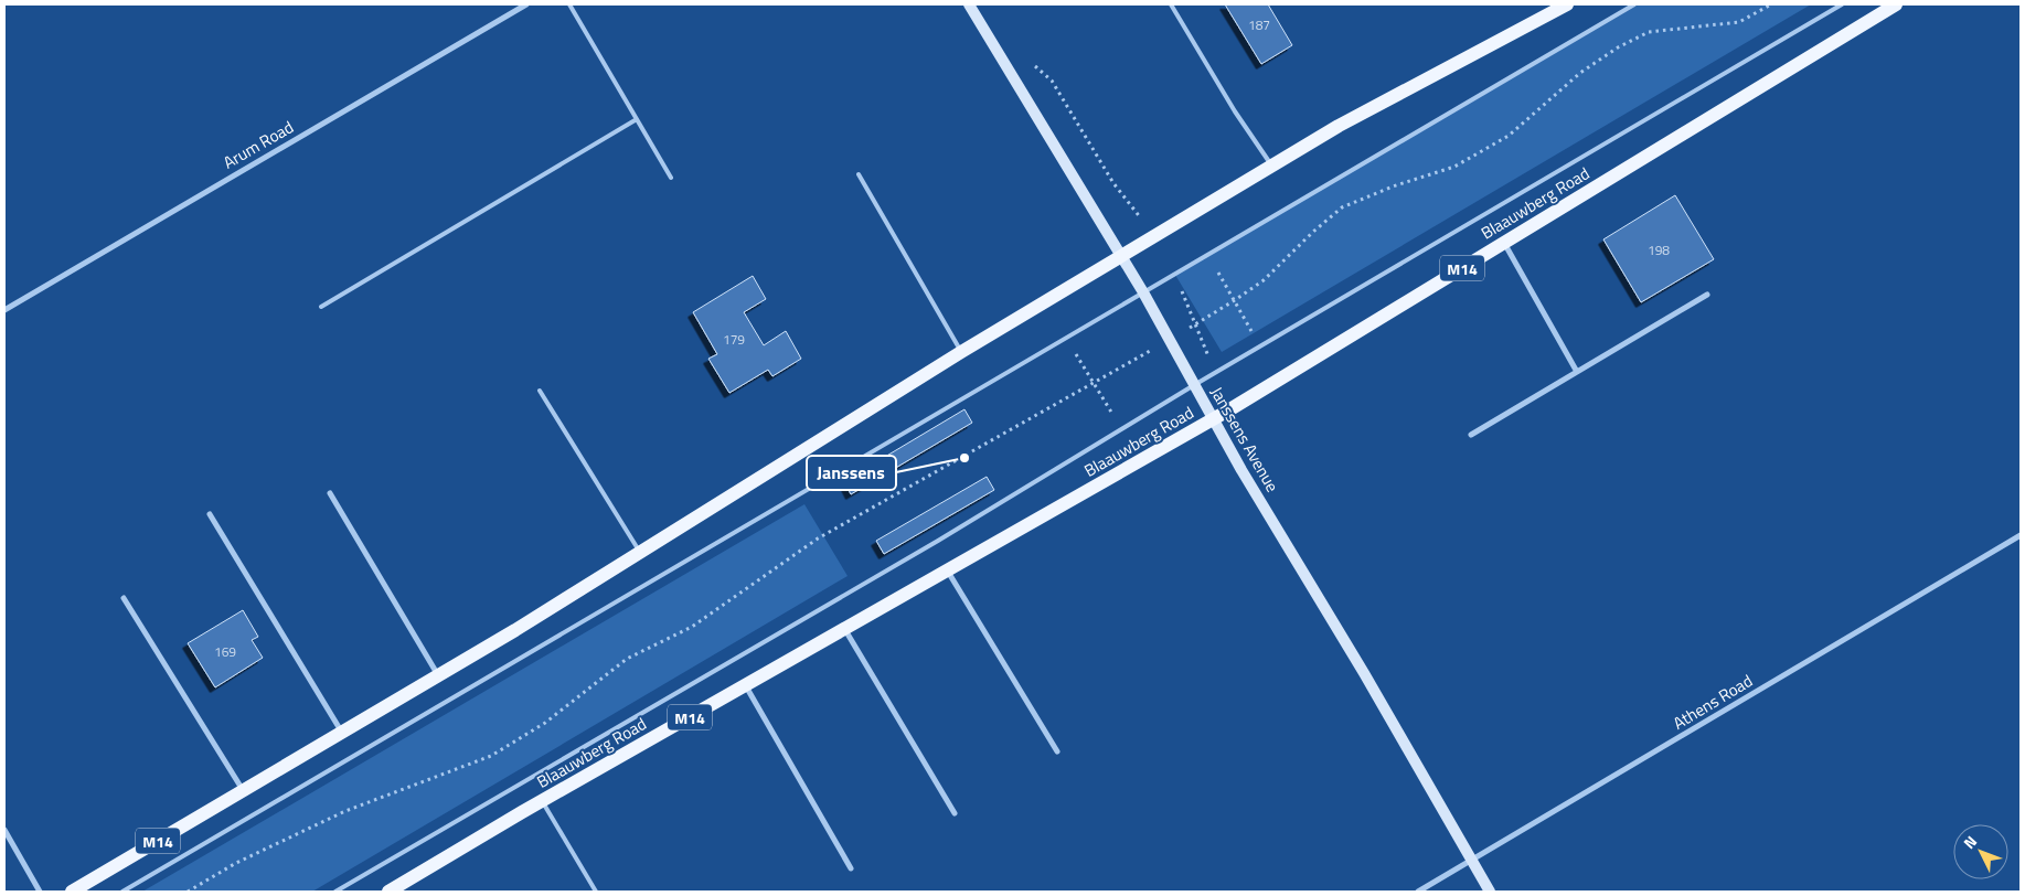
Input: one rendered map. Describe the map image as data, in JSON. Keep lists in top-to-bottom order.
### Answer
{
  "streets": {
    "main road": ["Blaauwberg Road", "M14"],
    "street": ["Arum Road", "Janssens Avenue", "Athens Road"]
  },
  "crossings": [
    ["Blaauwberg Road", "Janssens Avenue"],
    ["M14", "Janssens Avenue"],
    ["Janssens Avenue", "Athens Road"]
  ],
  "places": ["Janssens"],
  "house_numbers": [
    "187",
    "198",
    "179",
    "169"
  ],
  "north": "top left"
}
